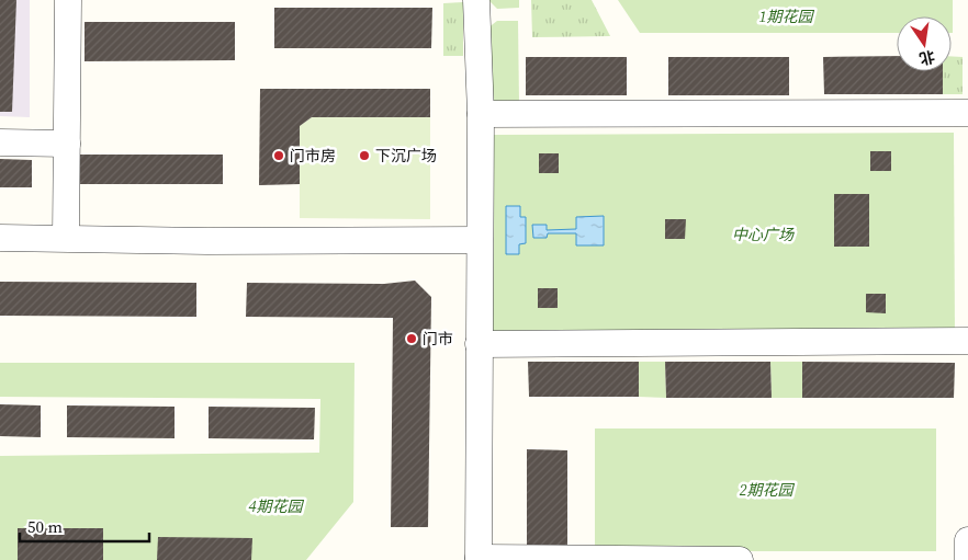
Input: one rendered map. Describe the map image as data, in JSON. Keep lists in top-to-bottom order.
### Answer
{
  "parks": [
    "1期花园",
    "中心广场",
    "2期花园",
    "4期花园"
  ],
  "places": ["门市房", "下沉广场", "门市"],
  "scale_bar": "50 m",
  "north": "bottom"
}
